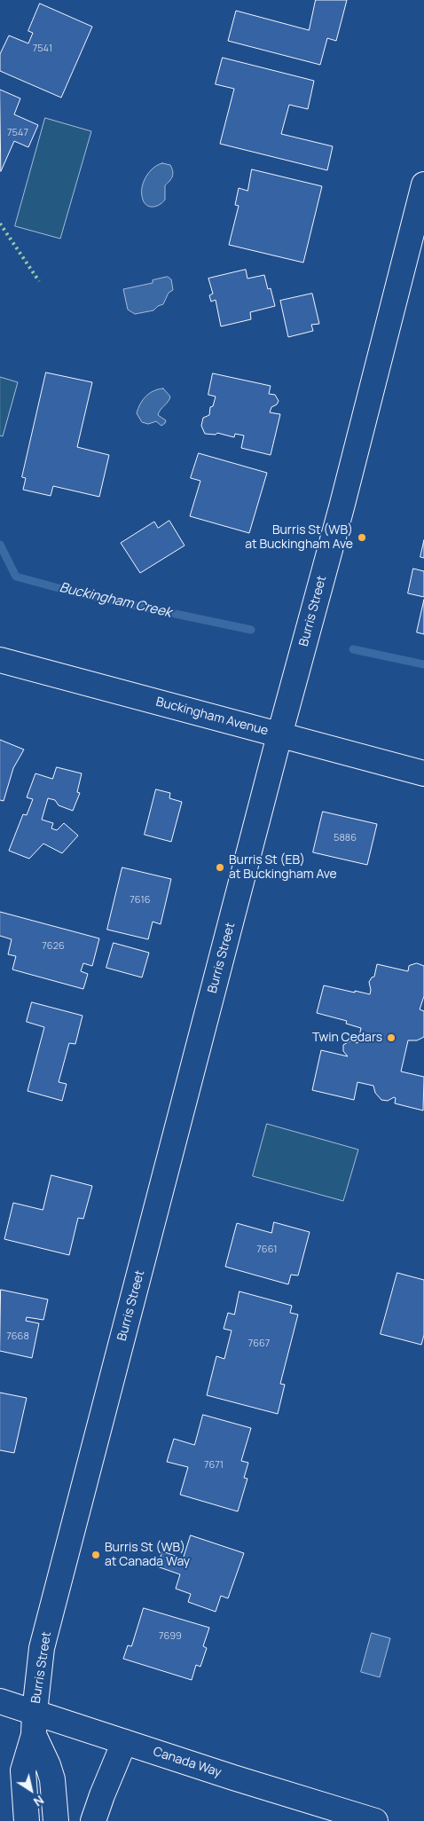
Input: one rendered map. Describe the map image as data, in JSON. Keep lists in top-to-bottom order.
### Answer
{
  "streets": {
    "street": ["Burris Street", "Buckingham Avenue", "Canada Way"]
  },
  "crossings": [
    ["Burris Street", "Buckingham Avenue"],
    ["Burris Street", "Canada Way"]
  ],
  "water": ["Buckingham Creek"],
  "places": [
    "Burris St (WB) at Buckingham Ave",
    "Burris St (EB) at Buckingham Ave",
    "Twin Cedars",
    "Burris St (WB) at Canada Way"
  ],
  "house_numbers": [
    "7541",
    "7547",
    "5886",
    "7616",
    "7626",
    "7661",
    "7668",
    "7667",
    "7671",
    "7699"
  ],
  "north": "bottom right"
}
